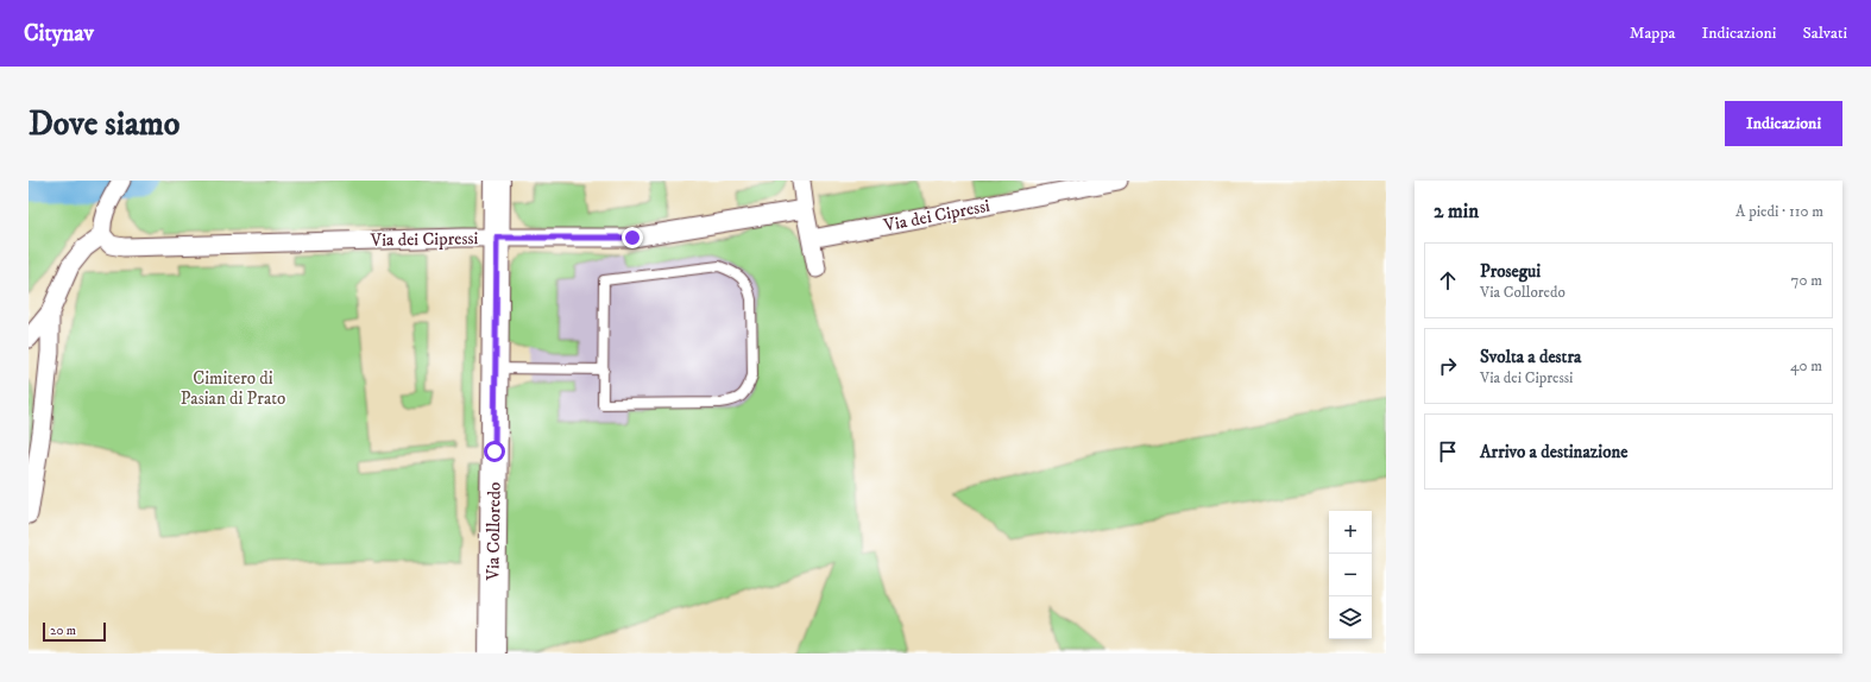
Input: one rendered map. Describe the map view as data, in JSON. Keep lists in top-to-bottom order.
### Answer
{
  "streets": {
    "main road": ["Via Colloredo"],
    "street": ["Via dei Cipressi"]
  },
  "crossings": [
    ["Via dei Cipressi", "Via Colloredo"]
  ],
  "parks": ["Cimitero di Pasian di Prato"],
  "scale_bar": "20 m",
  "page": {
    "header": "Citynav",
    "nav": ["Mappa", "Indicazioni", "Salvati"],
    "buttons": "Indicazioni",
    "title": "Dove siamo",
    "heading": ["2 min", "A piedi · 110 m"],
    "list": [
      ["Prosegui", "Via Colloredo", "70 m"],
      ["Svolta a destra", "Via dei Cipressi", "40 m"],
      "Arrivo a destinazione"
    ],
    "map_buttons": ["+", "−"],
    "scale": "20 m"
  }
}
